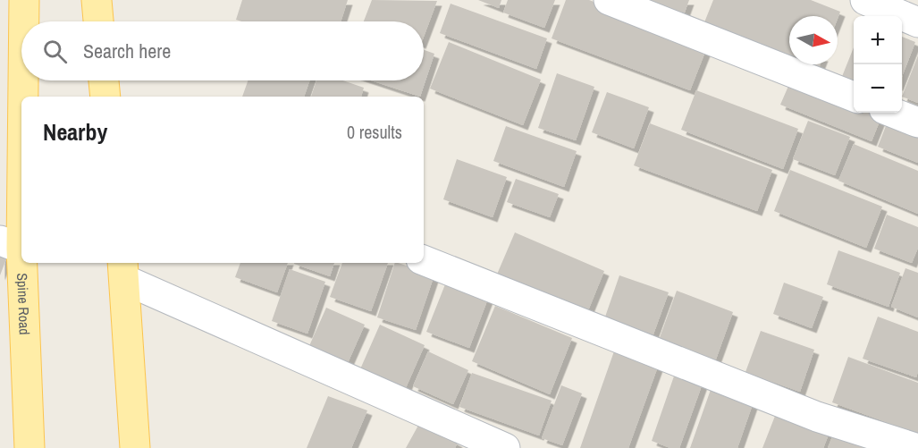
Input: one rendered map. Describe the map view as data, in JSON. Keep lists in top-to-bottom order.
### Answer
{
  "streets": {
    "main road": ["Spine Road"]
  },
  "north": "right",
  "page": {
    "map_buttons": ["+", "−"],
    "search": "Search here",
    "heading": ["Nearby", "0 results"]
  }
}
